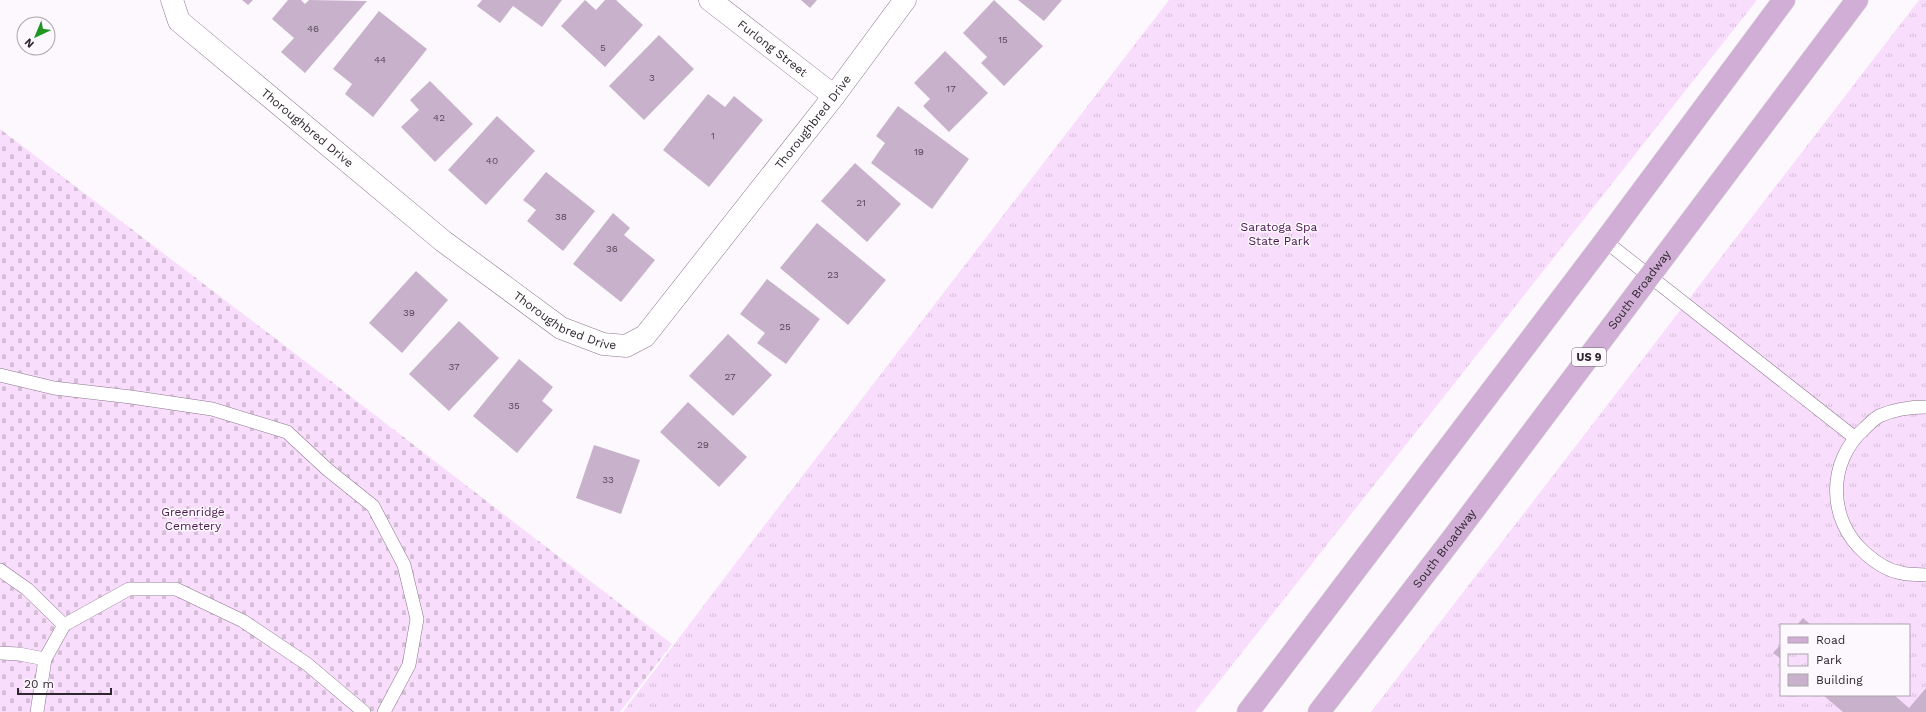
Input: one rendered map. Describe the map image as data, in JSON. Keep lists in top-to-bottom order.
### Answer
{
  "streets": {
    "main road": ["South Broadway", "US 9"],
    "street": ["Furlong Street", "Thoroughbred Drive"]
  },
  "crossings": [
    ["Furlong Street", "Thoroughbred Drive"]
  ],
  "parks": ["Saratoga Spa State Park", "Greenridge Cemetery"],
  "house_numbers": [
    "46",
    "15",
    "5",
    "44",
    "3",
    "17",
    "42",
    "1",
    "19",
    "40",
    "21",
    "38",
    "36",
    "23",
    "39",
    "25",
    "37",
    "27",
    "35",
    "29",
    "33"
  ],
  "legend": ["Road", "Park", "Building"],
  "scale_bar": "20 m",
  "north": "bottom left"
}
